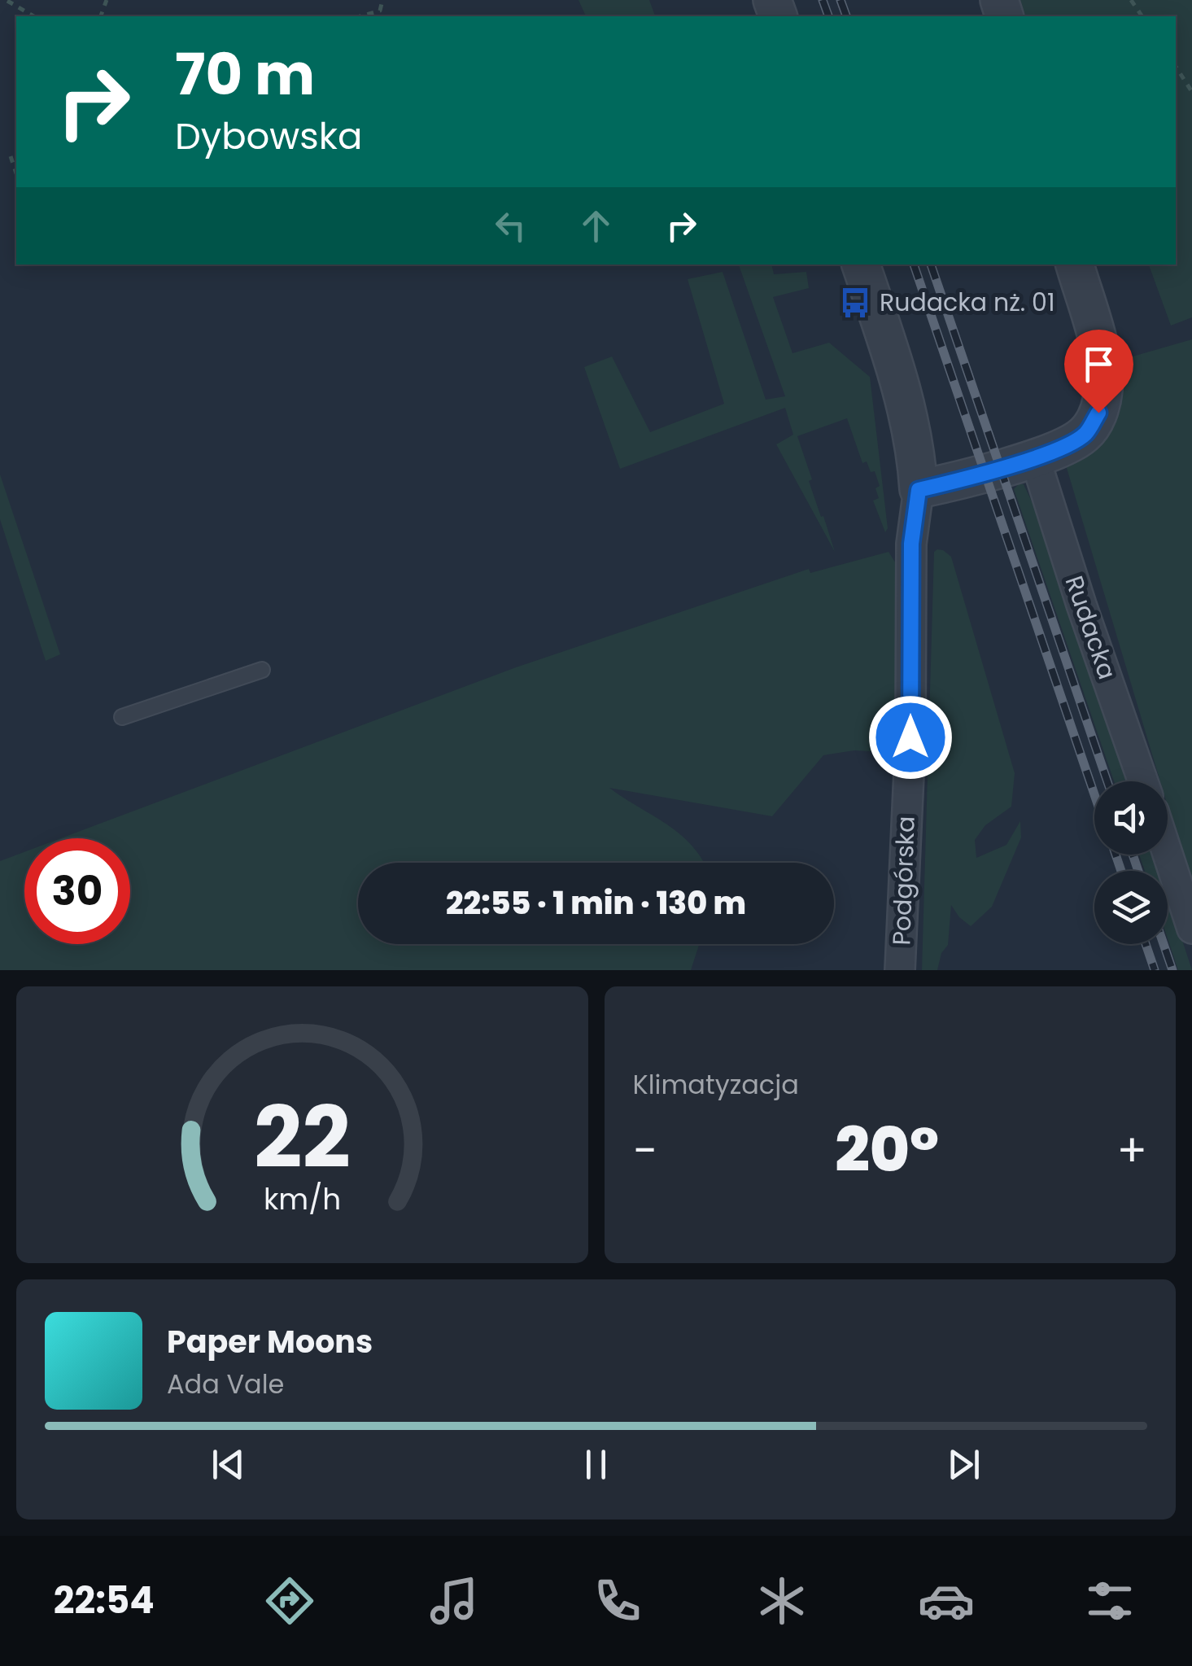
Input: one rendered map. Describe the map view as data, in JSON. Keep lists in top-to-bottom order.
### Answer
{
  "streets": {
    "street": ["Rudacka", "Podgórska"]
  },
  "places": {
    "bus stop": ["Rudacka nż. 01"]
  },
  "page": {
    "turn": ["70 m", "Dybowska"],
    "limit": "30",
    "trip": "22:55 · 1 min · 130 m",
    "tile": "Klimatyzacja",
    "heat": ["−", "20°", "+"],
    "song": ["Paper Moons", "Ada Vale"],
    "tabs": "22:54",
    "gauge": ["22", "km/h"]
  }
}
